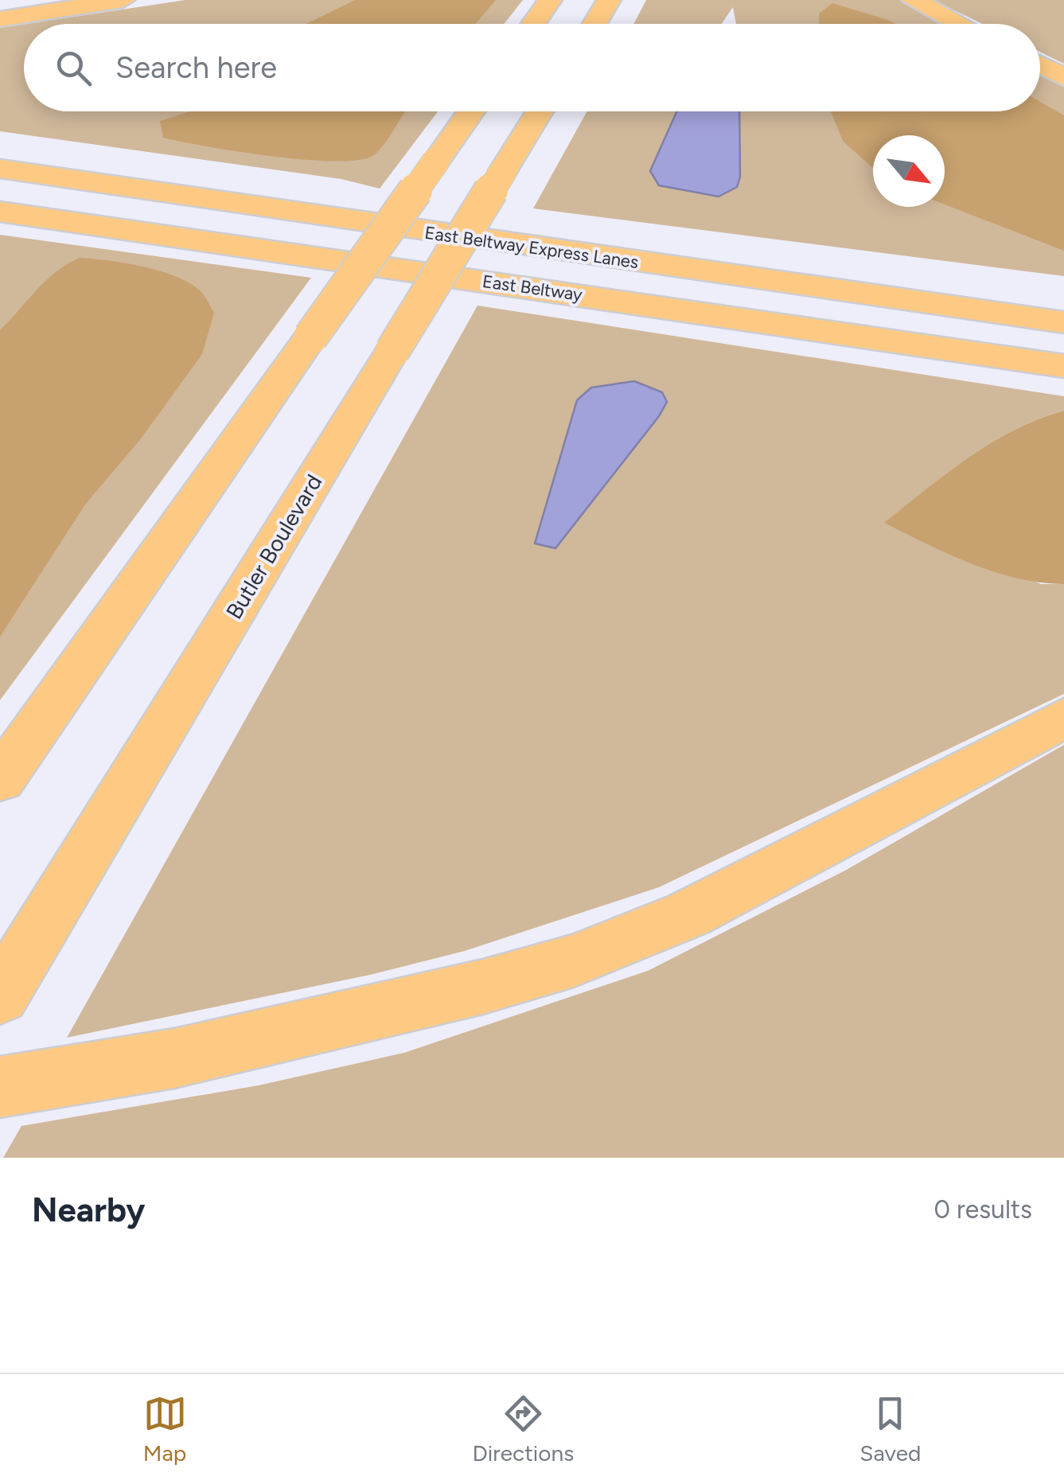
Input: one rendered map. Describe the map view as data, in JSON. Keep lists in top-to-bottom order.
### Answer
{
  "streets": {
    "highway": ["East Beltway Express Lanes", "East Beltway", "Butler Boulevard"]
  },
  "north": "bottom right",
  "page": {
    "search": "Search here",
    "heading": ["Nearby", "0 results"],
    "nav": ["Map", "Directions", "Saved"]
  }
}
